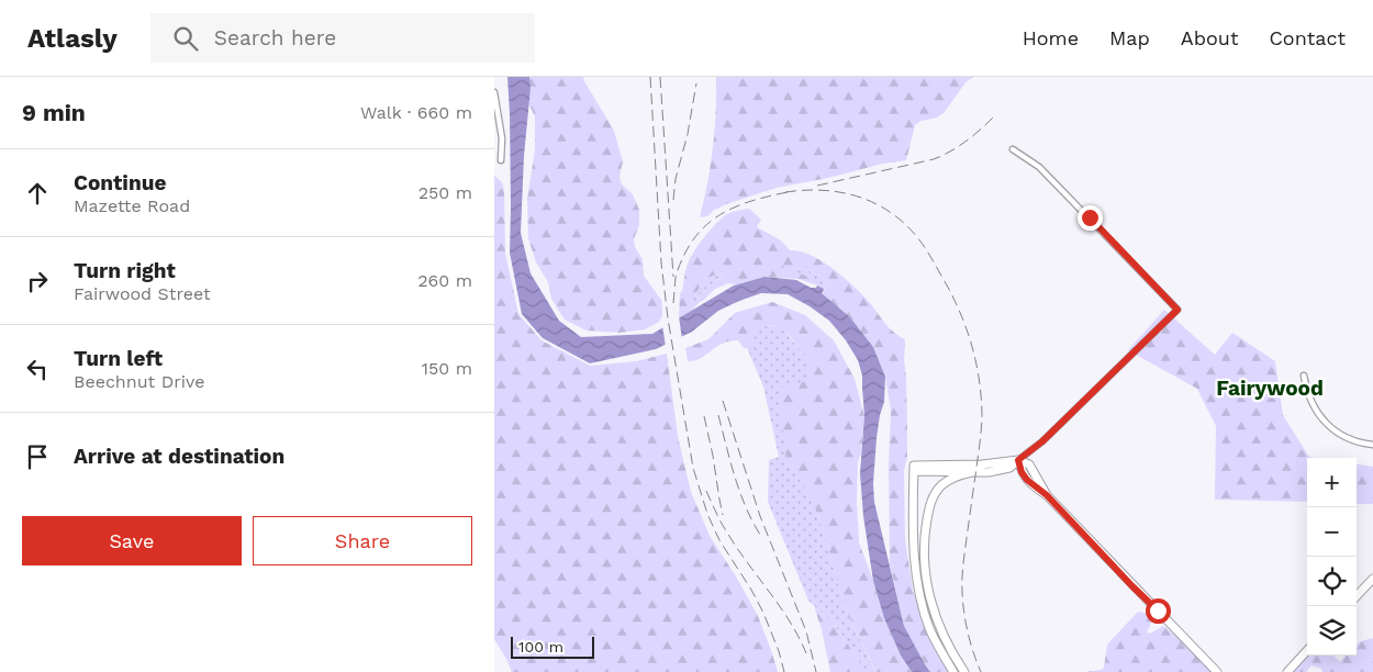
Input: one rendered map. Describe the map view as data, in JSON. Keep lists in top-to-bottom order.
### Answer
{
  "districts": ["Fairywood"],
  "scale_bar": "100 m",
  "page": {
    "header": "Atlasly",
    "search": "Search here",
    "nav": [
      "Home",
      "Map",
      "About",
      "Contact"
    ],
    "heading": ["9 min", "Walk · 660 m"],
    "list": [
      ["Continue", "Mazette Road", "250 m"],
      ["Turn right", "Fairwood Street", "260 m"],
      ["Turn left", "Beechnut Drive", "150 m"],
      "Arrive at destination"
    ],
    "map_buttons": ["+", "−"],
    "buttons": ["Save", "Share"],
    "scale": "100 m"
  }
}
